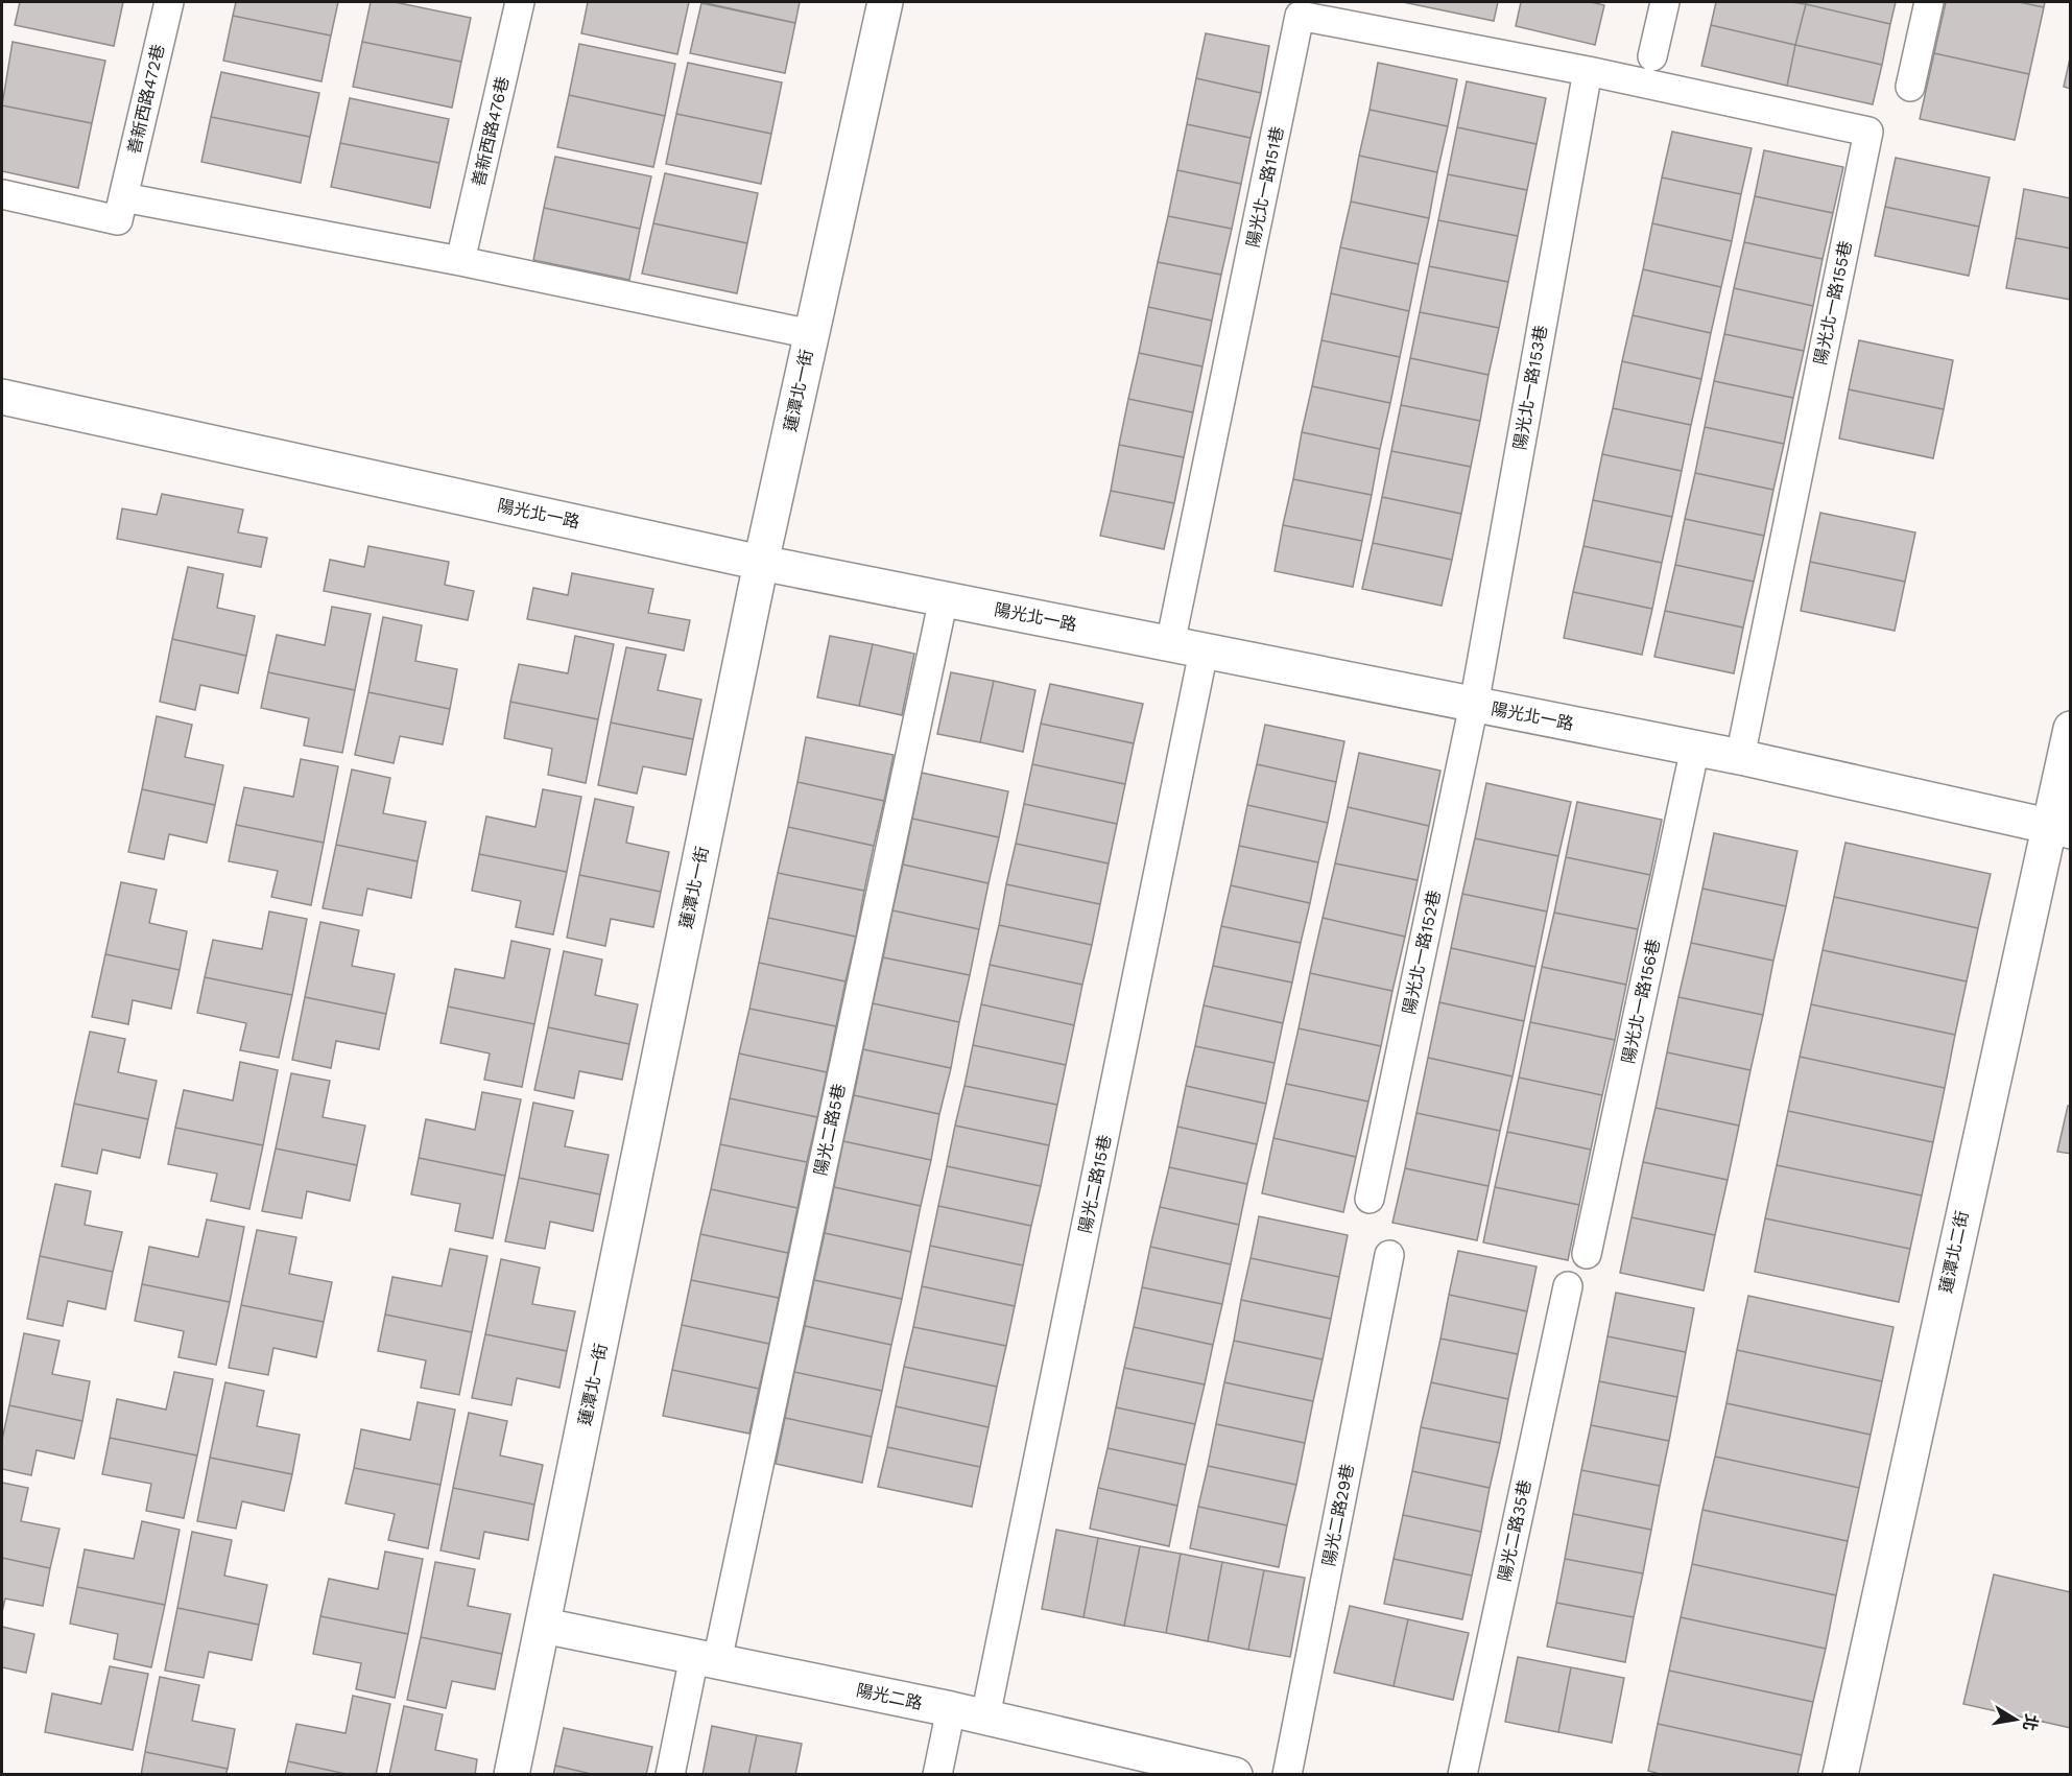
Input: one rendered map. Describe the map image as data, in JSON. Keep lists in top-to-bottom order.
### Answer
{
  "streets": {
    "street": [
      "蓮潭北一街",
      "陽光北一路",
      "蓮潭北二街",
      "陽光二路"
    ],
    "lane": [
      "善新西路472巷",
      "善新西路476巷",
      "陽光北一路151巷",
      "陽光北一路155巷",
      "陽光北一路153巷",
      "陽光北一路152巷",
      "陽光北一路156巷",
      "陽光二路5巷",
      "陽光二路15巷",
      "陽光二路29巷",
      "陽光二路35巷"
    ]
  },
  "crossings": [
    ["陽光北一路151巷", "陽光北一路155巷"],
    ["陽光北一路151巷", "陽光北一路153巷"],
    ["陽光北一路151巷", "陽光北一路"],
    ["陽光北一路155巷", "陽光北一路153巷"],
    ["陽光北一路155巷", "陽光北一路"],
    ["陽光北一路153巷", "陽光北一路"],
    ["陽光北一路153巷", "陽光北一路152巷"],
    ["蓮潭北一街", "陽光北一路"],
    ["蓮潭北一街", "陽光二路"],
    ["陽光北一路", "陽光北一路152巷"],
    ["陽光北一路", "陽光北一路156巷"],
    ["陽光北一路", "陽光二路5巷"],
    ["陽光北一路", "陽光二路15巷"],
    ["陽光北一路", "蓮潭北二街"],
    ["陽光二路5巷", "陽光二路"],
    ["陽光二路15巷", "陽光二路"]
  ],
  "north": "right"
}
